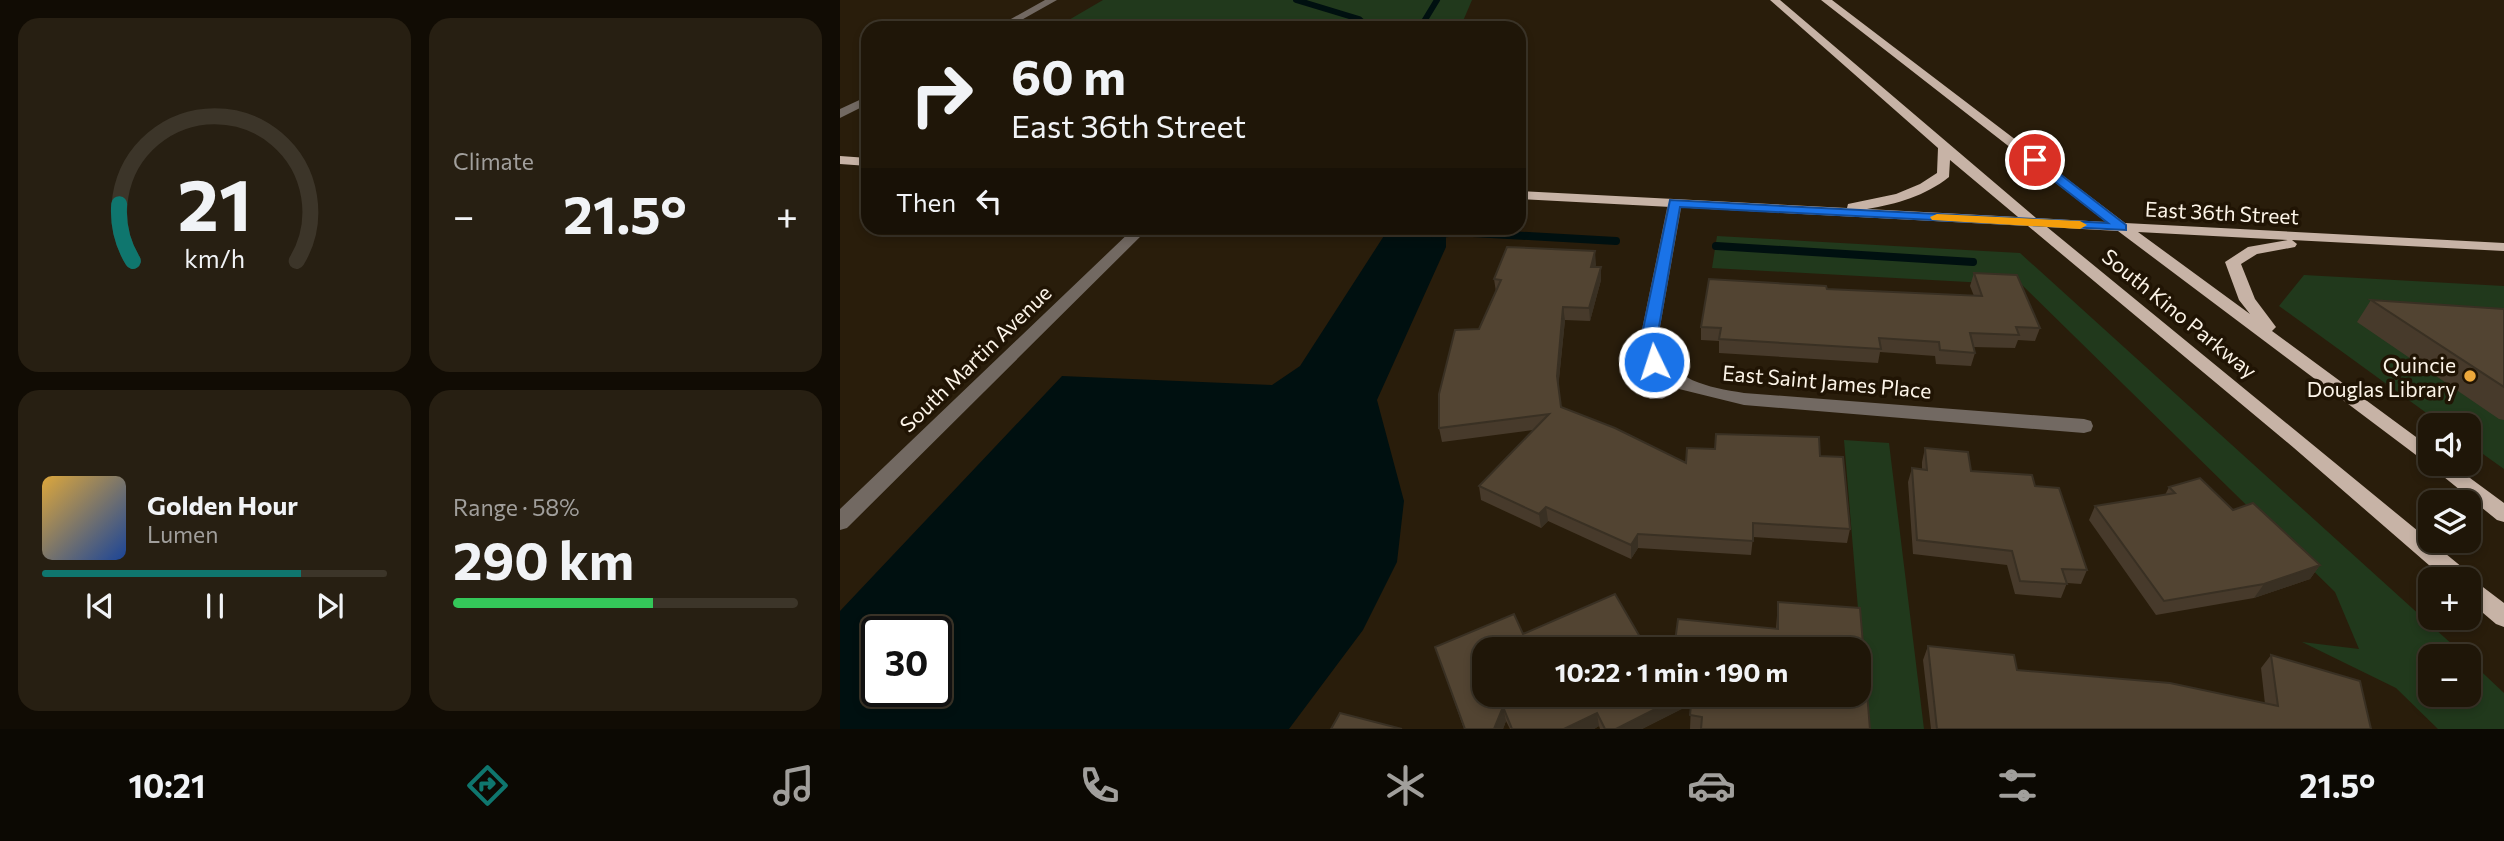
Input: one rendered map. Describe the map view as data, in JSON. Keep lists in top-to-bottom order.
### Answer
{
  "streets": {
    "main road": ["East 36th Street", "South Kino Parkway"],
    "street": ["South Martin Avenue", "East Saint James Place"]
  },
  "crossings": [
    ["East 36th Street", "South Kino Parkway"],
    ["East 36th Street", "East Saint James Place"]
  ],
  "places": ["Quincie Douglas Library"],
  "page": {
    "tile": [
      "Climate",
      ["Range · 58%", "290 km"]
    ],
    "turn": ["60 m", "East 36th Street"],
    "then": "Then",
    "heat": ["−", "21.5°", "+"],
    "map_buttons": ["+", "−"],
    "song": ["Golden Hour", "Lumen"],
    "limit": "30",
    "trip": "10:22 · 1 min · 190 m",
    "tabs": ["10:21", "21.5°"],
    "gauge": ["21", "km/h"]
  }
}
